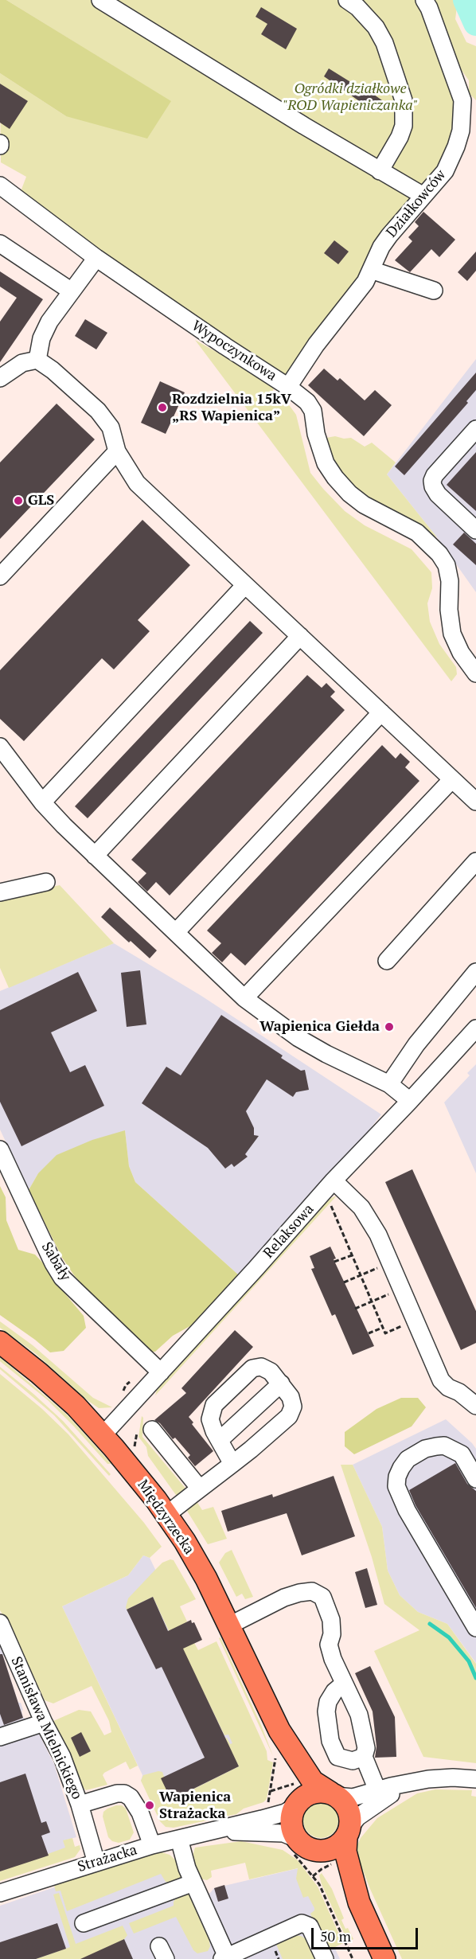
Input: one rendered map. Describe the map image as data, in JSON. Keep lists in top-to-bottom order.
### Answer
{
  "streets": {
    "main road": ["Międzyrzecka"],
    "street": [
      "Działkowców",
      "Wypoczynkowa",
      "Relaksowa",
      "Sabały",
      "Stanisława Mielnickiego",
      "Strażacka"
    ]
  },
  "crossings": [
    ["Działkowców", "Wypoczynkowa"],
    ["Relaksowa", "Sabały"],
    ["Relaksowa", "Międzyrzecka"],
    ["Międzyrzecka", "Strażacka"],
    ["Stanisława Mielnickiego", "Strażacka"]
  ],
  "parks": ["Ogródki działkowe \"ROD Wapieniczanka\""],
  "places": [
    "Rozdzielnia 15kV „RS Wapienica”",
    "GLS",
    "Wapienica Giełda",
    "Wapienica Strażacka"
  ],
  "scale_bar": "50 m"
}
